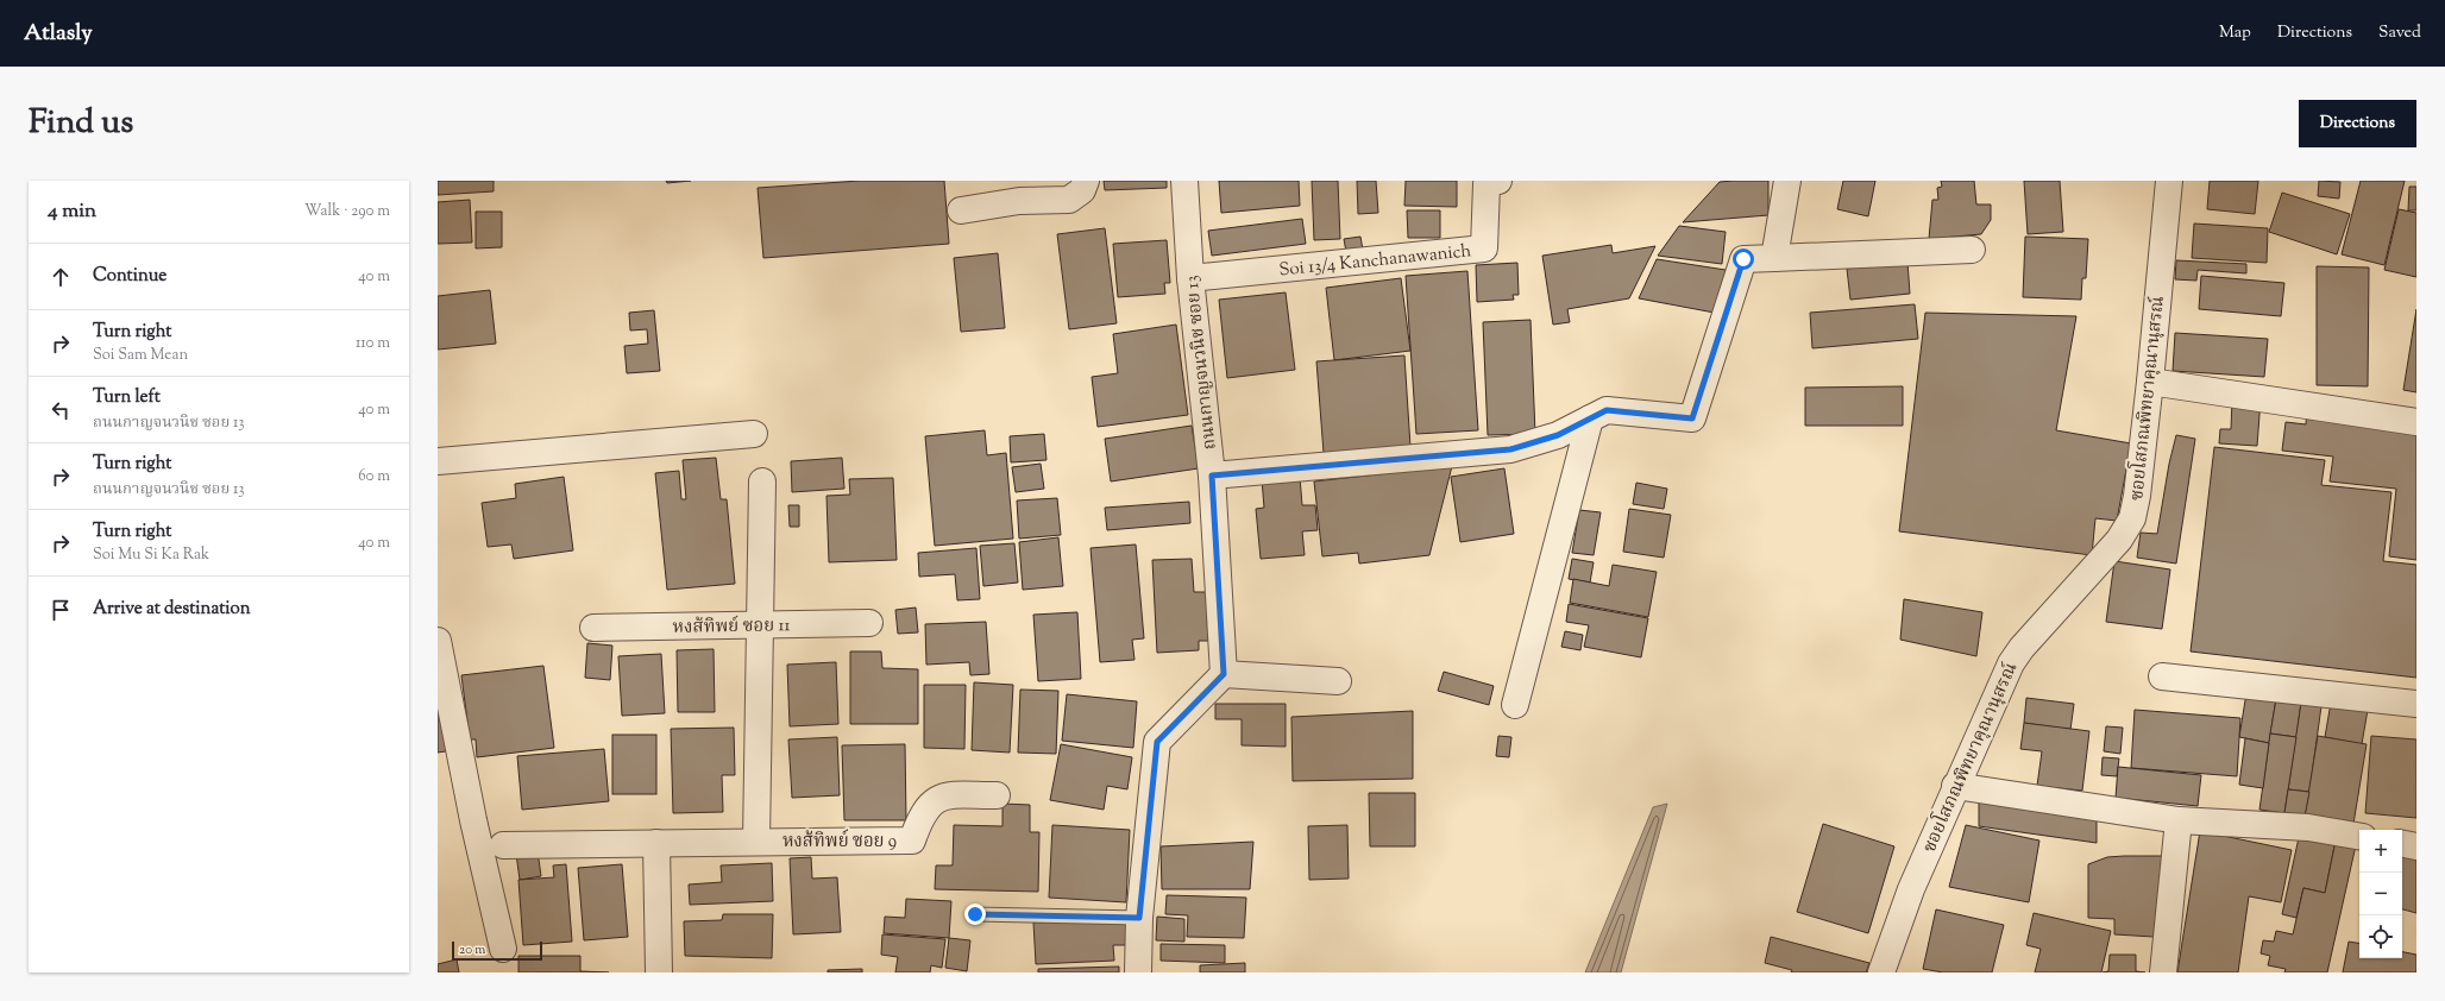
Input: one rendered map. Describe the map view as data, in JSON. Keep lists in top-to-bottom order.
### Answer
{
  "streets": {
    "street": [
      "Soi 13/4 Kanchanawanich",
      "ถนนกาญจนวนิช ซอย 13",
      "ซอยโสภณพิทยาคุณานุสรณ์",
      "หงส้ทิพย์ ซอย 11",
      "หงส้ทิพย์ ซอย 9"
    ]
  },
  "crossings": [
    ["Soi 13/4 Kanchanawanich", "ถนนกาญจนวนิช ซอย 13"]
  ],
  "scale_bar": "20 m",
  "page": {
    "header": "Atlasly",
    "nav": ["Map", "Directions", "Saved"],
    "title": "Find us",
    "buttons": "Directions",
    "heading": ["4 min", "Walk · 290 m"],
    "list": [
      ["Continue", "40 m"],
      ["Turn right", "Soi Sam Mean", "110 m"],
      ["Turn left", "ถนนกาญจนวนิช ซอย 13", "40 m"],
      ["Turn right", "ถนนกาญจนวนิช ซอย 13", "60 m"],
      ["Turn right", "Soi Mu Si Ka Rak", "40 m"],
      "Arrive at destination"
    ],
    "map_buttons": ["+", "−"],
    "scale": "20 m"
  }
}
